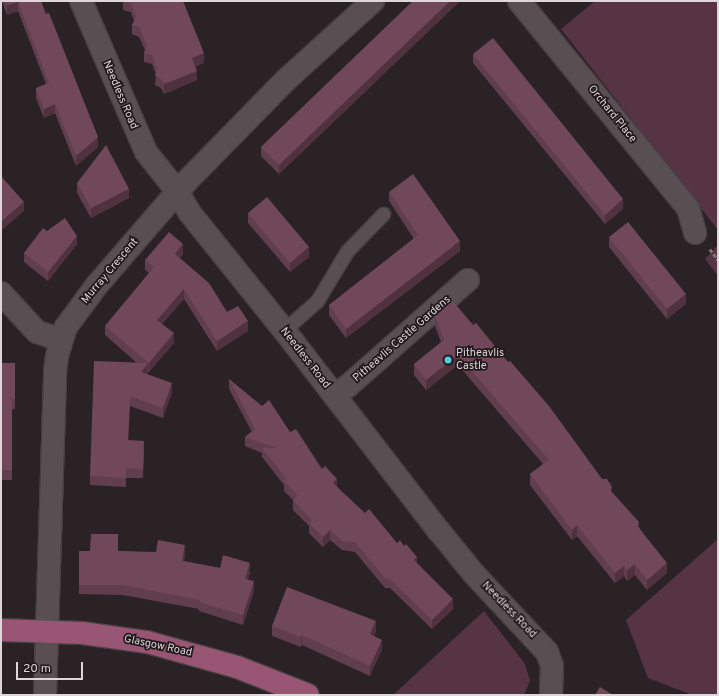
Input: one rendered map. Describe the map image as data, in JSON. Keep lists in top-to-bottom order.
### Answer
{
  "streets": {
    "main road": ["Glasgow Road"],
    "street": [
      "Needless Road",
      "Orchard Place",
      "Murray Crescent",
      "Pitheavlis Castle Gardens"
    ]
  },
  "crossings": [
    ["Needless Road", "Murray Crescent"],
    ["Needless Road", "Pitheavlis Castle Gardens"],
    ["Murray Crescent", "Glasgow Road"]
  ],
  "places": ["Pitheavlis Castle"],
  "scale_bar": "20 m"
}
